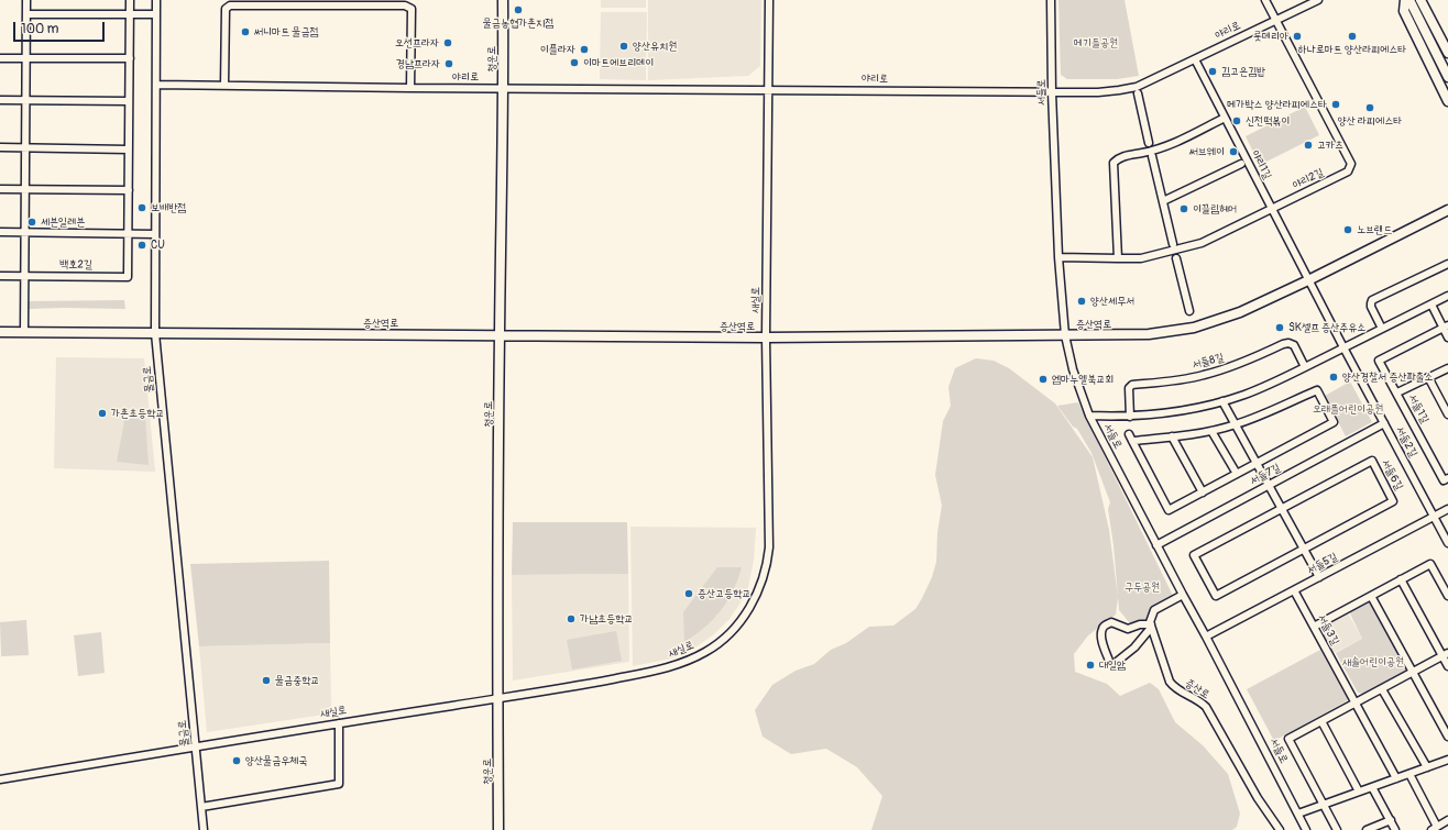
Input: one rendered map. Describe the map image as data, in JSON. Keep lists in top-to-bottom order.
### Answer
{
  "streets": {
    "street": [
      "야리로",
      "청운로",
      "서들로",
      "야리1길",
      "야리2길",
      "백호2길",
      "새실로",
      "증산역로",
      "서들8길",
      "물금로",
      "서들1길",
      "서들2길",
      "서들7길",
      "서들6길",
      "서들5길",
      "서들3길",
      "증산로"
    ]
  },
  "crossings": [
    ["야리로", "청운로"],
    ["야리로", "서들로"],
    ["야리로", "야리1길"],
    ["야리로", "야리2길"],
    ["야리로", "새실로"],
    ["야리로", "물금로"],
    ["청운로", "새실로"],
    ["청운로", "증산역로"],
    ["서들로", "야리2길"],
    ["서들로", "증산역로"],
    ["서들로", "서들7길"],
    ["서들로", "서들5길"],
    ["야리1길", "야리2길"],
    ["야리1길", "증산역로"],
    ["야리1길", "서들2길"],
    ["새실로", "증산역로"],
    ["새실로", "물금로"],
    ["증산역로", "물금로"],
    ["증산역로", "서들2길"],
    ["서들2길", "서들7길"],
    ["서들2길", "서들5길"],
    ["서들5길", "서들3길"]
  ],
  "parks": [
    "메기들공원",
    "오래뜰어린이공원",
    "구두공원",
    "새솔어린이공원"
  ],
  "places": [
    "물금농협가촌지점",
    "써니마트 물금점",
    "롯데리아",
    "하나로마트 양산라피에스타",
    "오션프라자",
    "양산유치원",
    "이플라자",
    "이마트에브리데이",
    "경남프라자",
    "김고은김밥",
    "메가박스 양산라피에스타",
    "양산 라피에스타",
    "신전떡볶이",
    "고카츠",
    "써브웨이",
    "보배반점",
    "이끌림헤어",
    "세븐일레븐",
    "노브랜드",
    "CU",
    "양산세무서",
    "SK셀프 증산주유소",
    "양산경찰서 증산파출소",
    "엠마누엘북교회",
    "가촌초등학교",
    "증산고등학교",
    "가남초등학교",
    "대일암",
    "물금중학교",
    "양산물금우체국"
  ],
  "scale_bar": "100 m"
}
